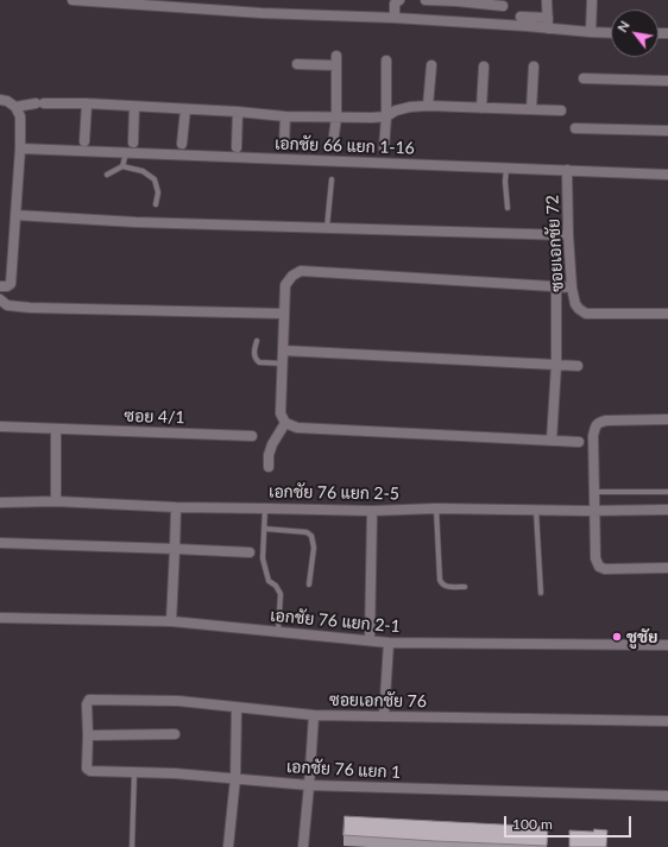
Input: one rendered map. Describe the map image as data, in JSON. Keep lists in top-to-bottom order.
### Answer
{
  "streets": {
    "street": [
      "เอกชัย 66 แยก 1-16",
      "ซอยเอกชัย 72",
      "ซอย 4/1",
      "เอกชัย 76 แยก 2-5",
      "เอกชัย 76 แยก 2-1",
      "ซอยเอกชัย 76",
      "เอกชัย 76 แยก 1"
    ]
  },
  "crossings": [
    ["เอกชัย 66 แยก 1-16", "ซอยเอกชัย 72"],
    ["ซอยเอกชัย 76", "เอกชัย 76 แยก 1"]
  ],
  "places": ["ชูชัย"],
  "scale_bar": "100 m",
  "north": "top left"
}
